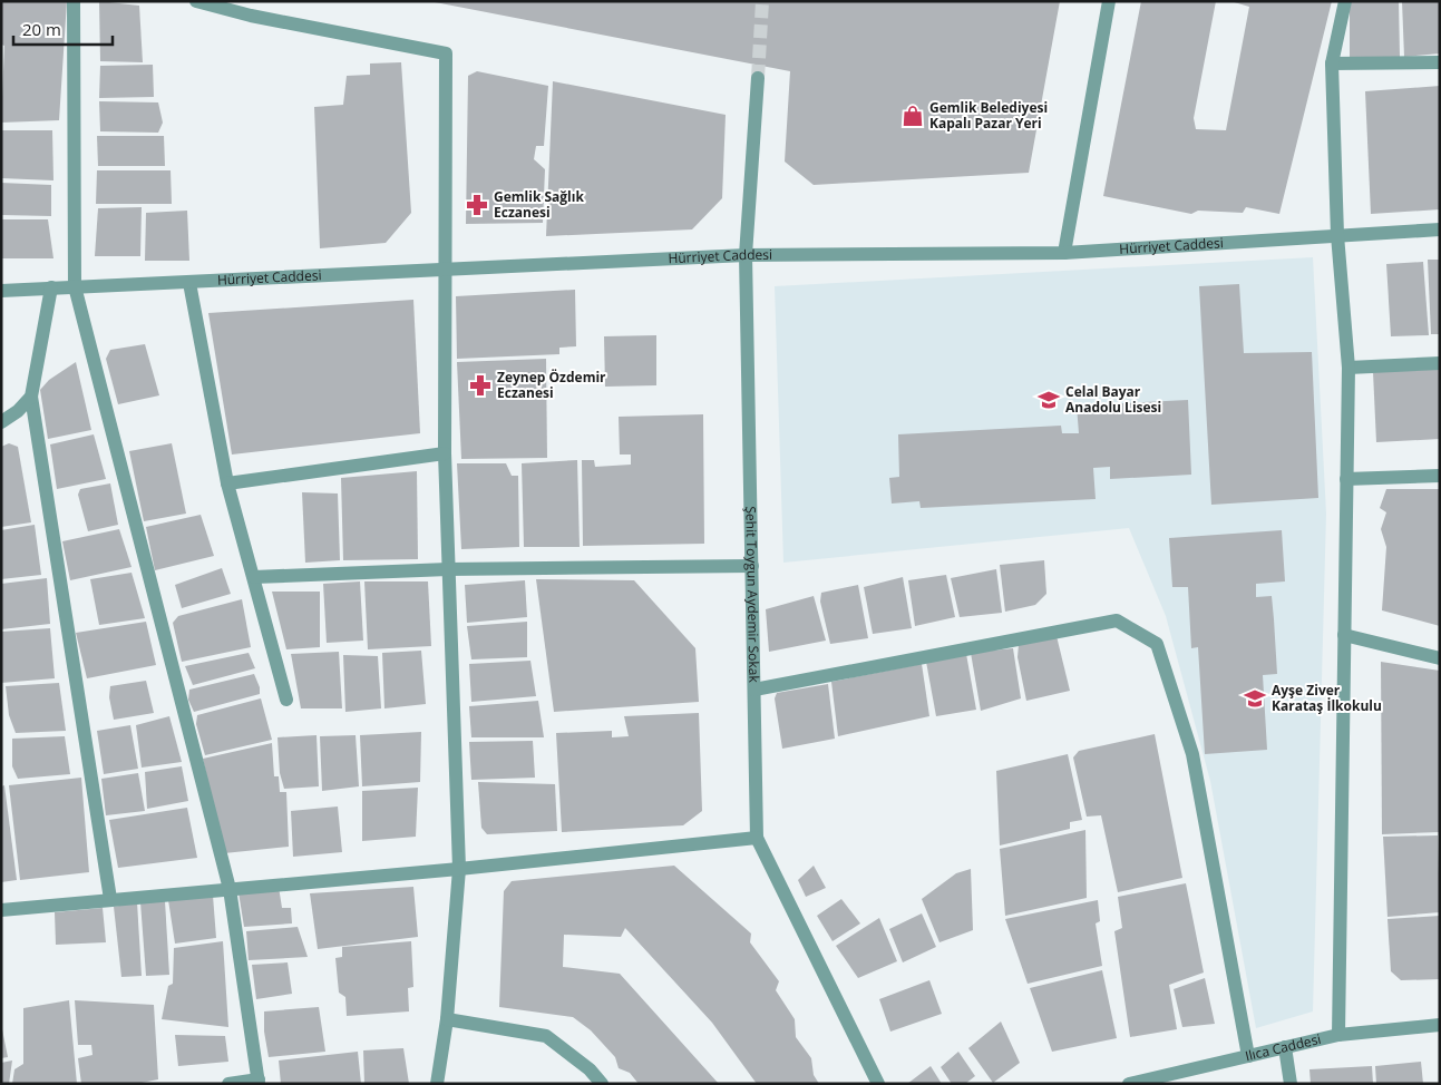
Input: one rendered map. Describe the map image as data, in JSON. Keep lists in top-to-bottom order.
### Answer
{
  "streets": {
    "street": ["Hürriyet Caddesi", "Şehit Toygun Aydemir Sokak", "Ilıca Caddesi"]
  },
  "crossings": [
    ["Hürriyet Caddesi", "Şehit Toygun Aydemir Sokak"]
  ],
  "places": {
    "shop": ["Gemlik Belediyesi Kapalı Pazar Yeri"],
    "pharmacy": ["Gemlik Sağlık Eczanesi", "Zeynep Özdemir Eczanesi"],
    "school or university": ["Celal Bayar Anadolu Lisesi", "Ayşe Ziver Karataş İlkokulu"]
  },
  "scale_bar": "20 m"
}
